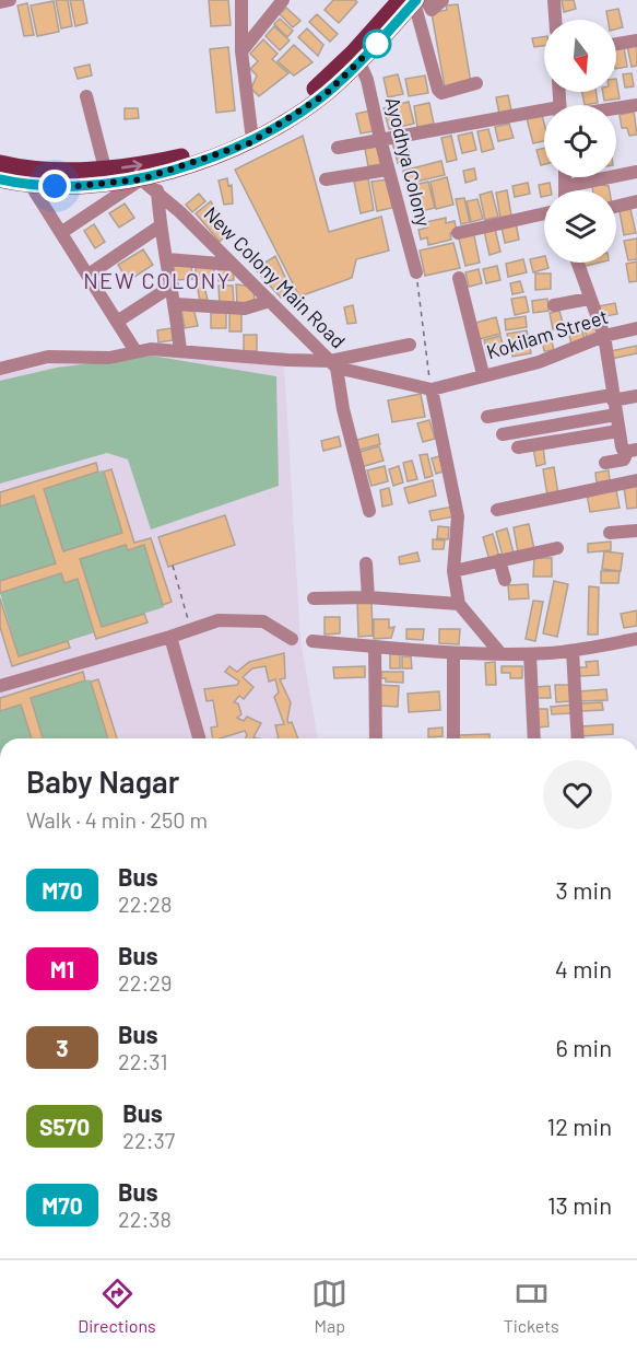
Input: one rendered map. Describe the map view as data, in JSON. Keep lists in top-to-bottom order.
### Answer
{
  "streets": {
    "street": ["Ayodhya Colony", "New Colony Main Road", "Kokilam Street"]
  },
  "crossings": [
    ["New Colony Main Road", "Kokilam Street"]
  ],
  "districts": ["NEW COLONY"],
  "lines": ["bus line M70"],
  "north": "bottom",
  "page": {
    "heading": ["Baby Nagar", "Walk · 4 min · 250 m"],
    "list": [
      {
        "mark": "M70",
        "name": "Bus",
        "note": "22:28",
        "value": "3 min"
      },
      {
        "mark": "M1",
        "name": "Bus",
        "note": "22:29",
        "value": "4 min"
      },
      {
        "mark": "3",
        "name": "Bus",
        "note": "22:31",
        "value": "6 min"
      },
      {
        "mark": "S570",
        "name": "Bus",
        "note": "22:37",
        "value": "12 min"
      },
      {
        "mark": "M70",
        "name": "Bus",
        "note": "22:38",
        "value": "13 min"
      }
    ],
    "tabs": ["Directions", "Map", "Tickets"]
  }
}
